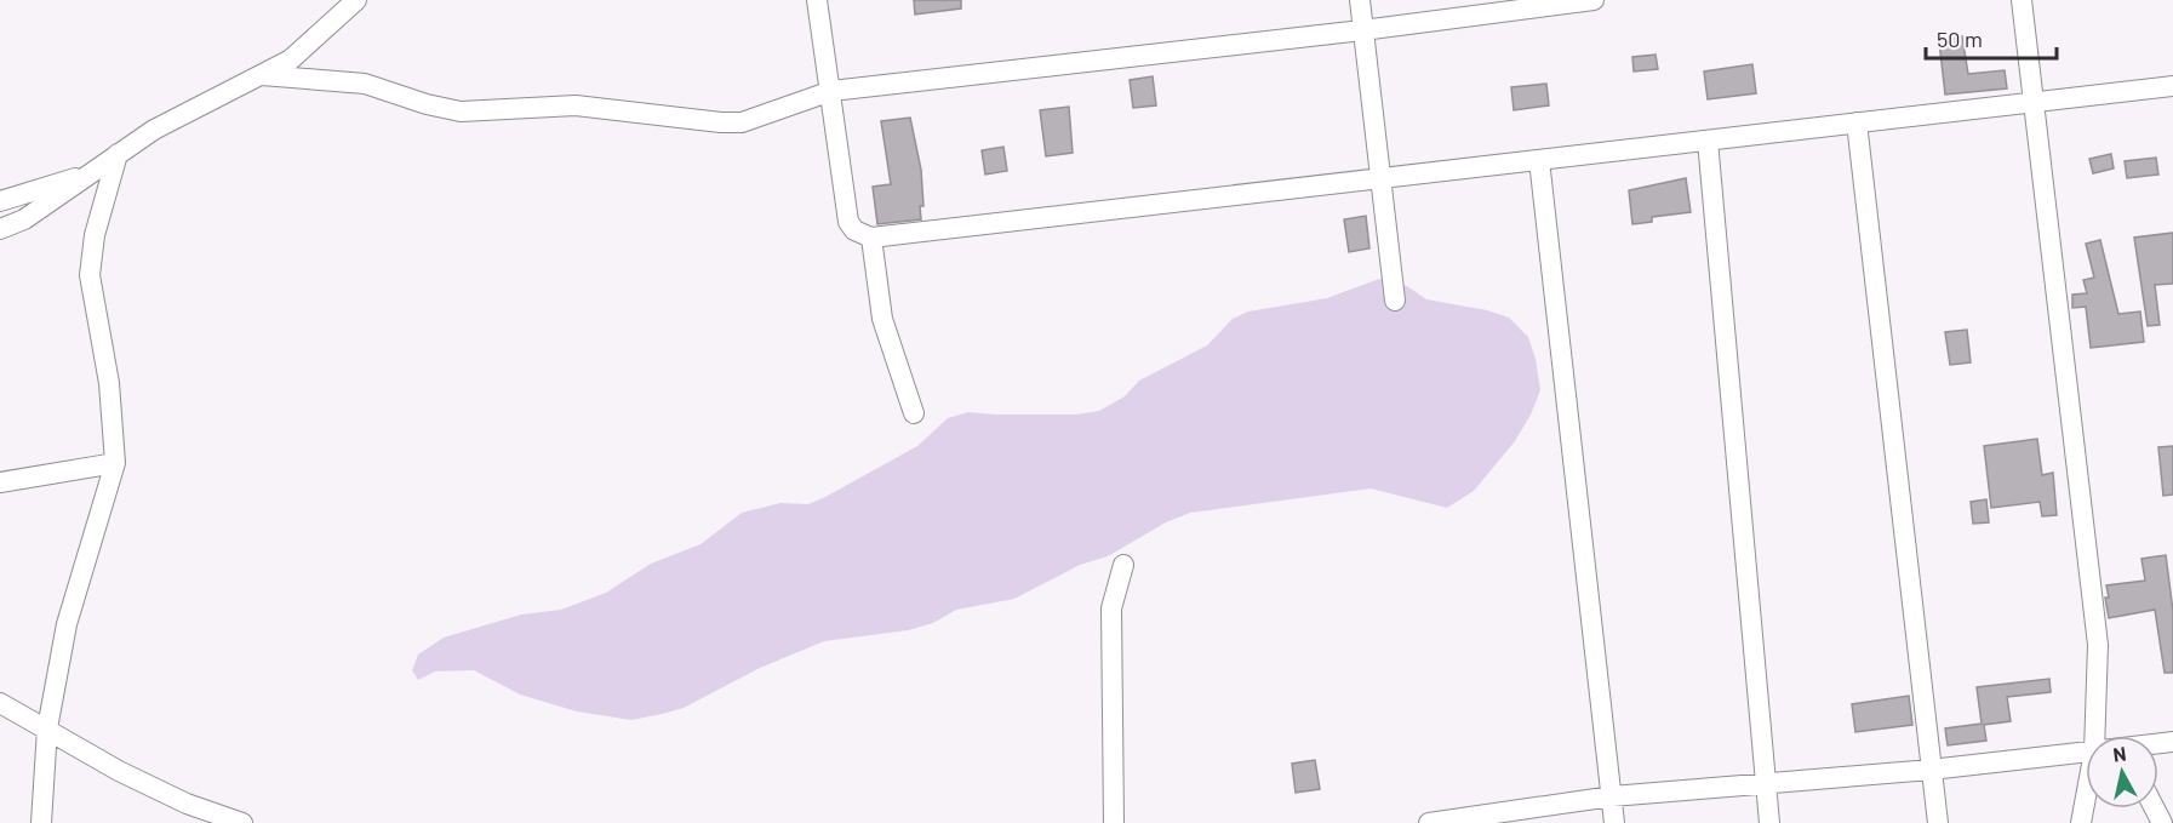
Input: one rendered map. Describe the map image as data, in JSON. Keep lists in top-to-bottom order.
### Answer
{
  "scale_bar": "50 m",
  "north": "top"
}
